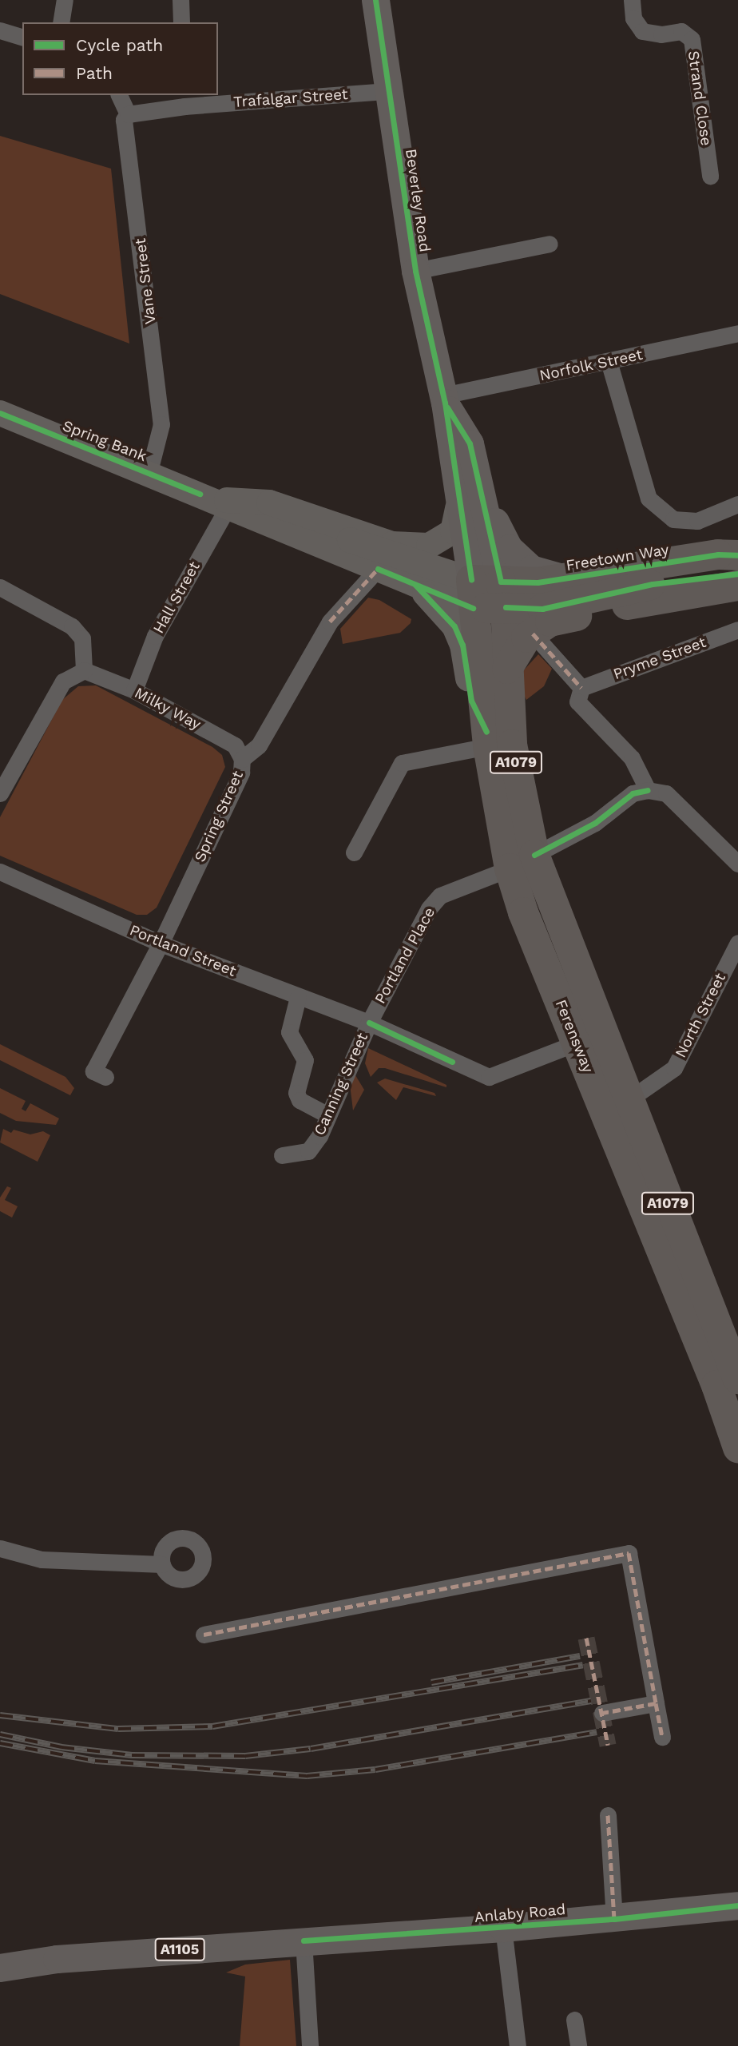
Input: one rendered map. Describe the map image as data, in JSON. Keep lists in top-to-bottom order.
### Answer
{
  "streets": {
    "highway": ["Freetown Way", "A1079", "Ferensway"],
    "main road": ["Beverley Road", "Anlaby Road", "A1105"],
    "street": [
      "Trafalgar Street",
      "Strand Close",
      "Vane Street",
      "Norfolk Street",
      "Spring Bank",
      "Hall Street",
      "Pryme Street",
      "Milky Way",
      "Spring Street",
      "Portland Street",
      "Portland Place",
      "North Street",
      "Canning Street"
    ]
  },
  "crossings": [
    ["Trafalgar Street", "Beverley Road"],
    ["Trafalgar Street", "Vane Street"],
    ["Beverley Road", "Norfolk Street"],
    ["Beverley Road", "Spring Bank"],
    ["Beverley Road", "Freetown Way"],
    ["Beverley Road", "Ferensway"],
    ["Vane Street", "Spring Bank"],
    ["Spring Bank", "Freetown Way"],
    ["Spring Bank", "Hall Street"],
    ["Spring Bank", "Spring Street"],
    ["Spring Bank", "Ferensway"],
    ["Freetown Way", "Ferensway"],
    ["Hall Street", "Milky Way"],
    ["Milky Way", "Spring Street"],
    ["Spring Street", "Portland Street"],
    ["Portland Street", "Portland Place"],
    ["Portland Street", "Ferensway"],
    ["Portland Street", "Canning Street"],
    ["Portland Place", "Ferensway"],
    ["Portland Place", "Canning Street"],
    ["North Street", "Ferensway"]
  ],
  "legend": ["Cycle path", "Path"]
}
